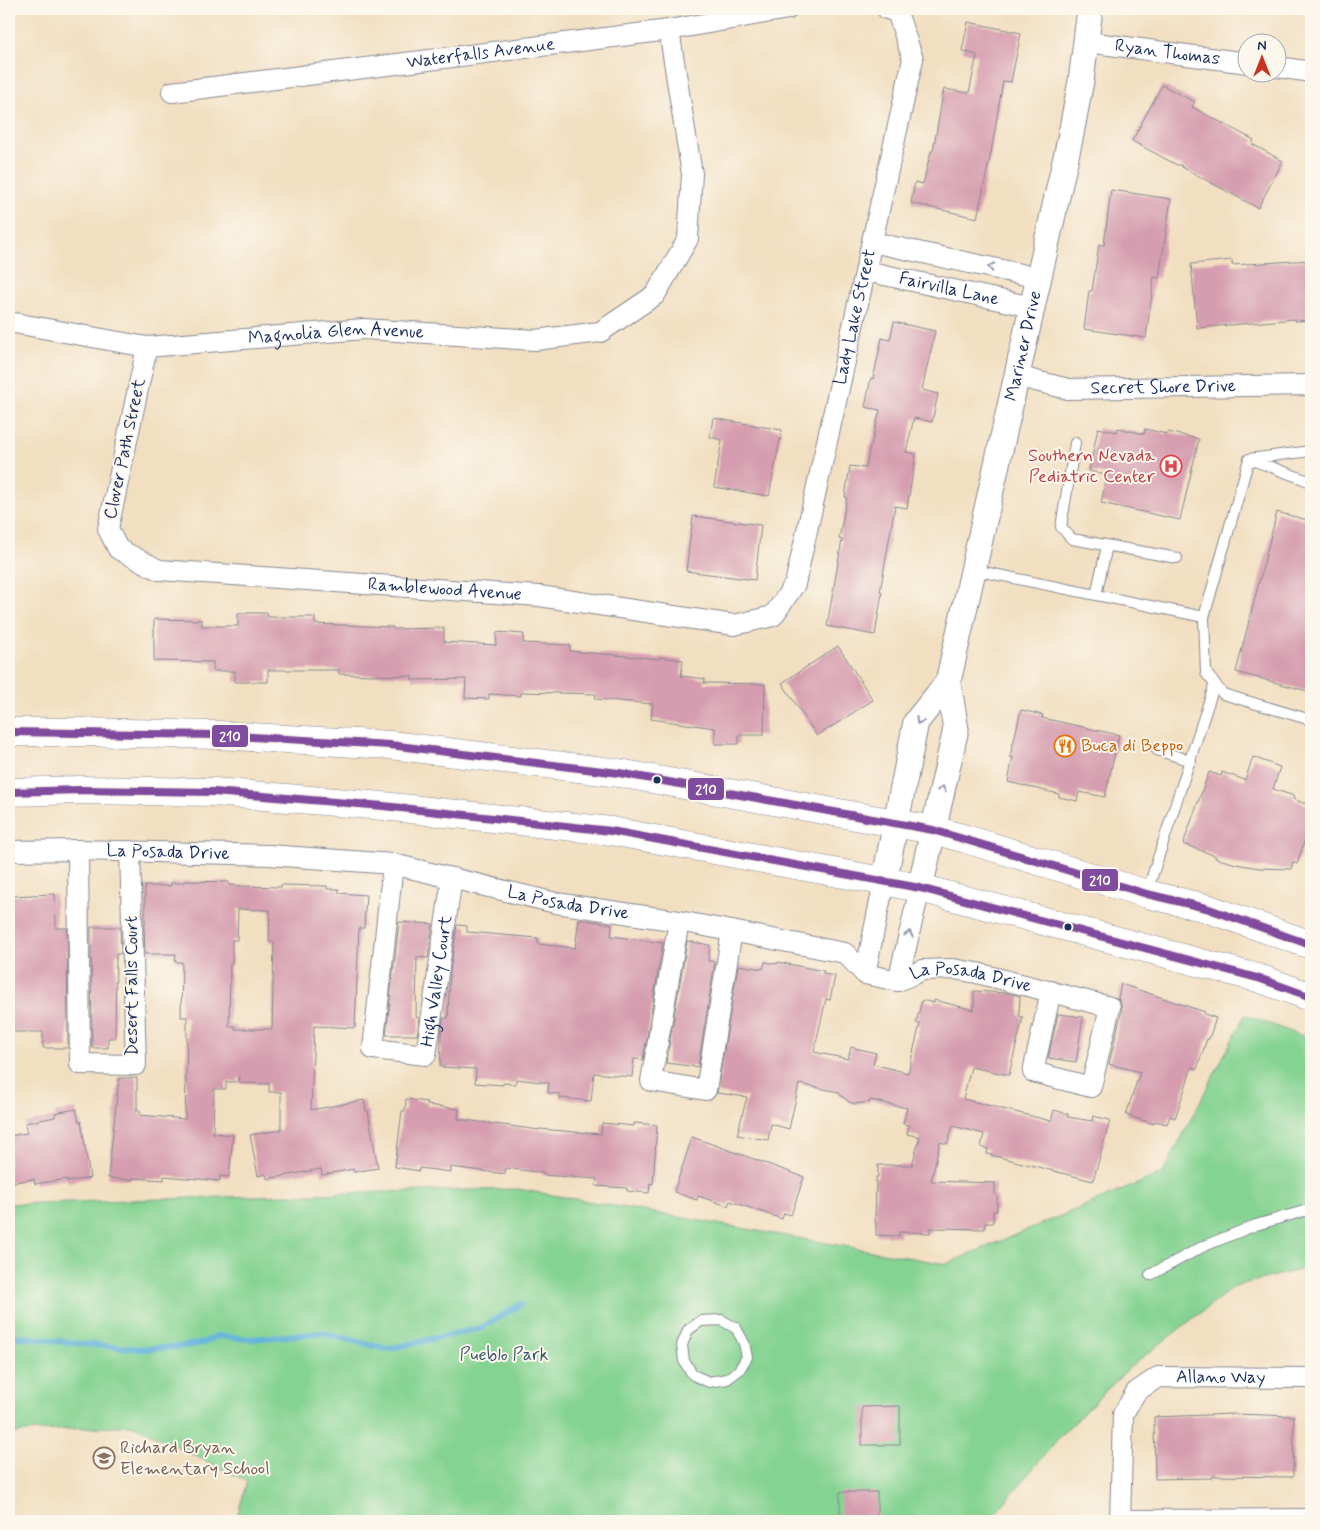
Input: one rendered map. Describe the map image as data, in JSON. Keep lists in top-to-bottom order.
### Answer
{
  "streets": {
    "street": [
      "Waterfalls Avenue",
      "Ryan Thomas",
      "Fairvilla Lane",
      "Lady Lake Street",
      "Magnolia Glen Avenue",
      "Mariner Drive",
      "Secret Shore Drive",
      "Clover Path Street",
      "Ramblewood Avenue",
      "La Posada Drive",
      "High Valley Court",
      "Desert Falls Court",
      "Allano Way"
    ]
  },
  "crossings": [
    ["Waterfalls Avenue", "Magnolia Glen Avenue"],
    ["Ryan Thomas", "Mariner Drive"],
    ["Fairvilla Lane", "Lady Lake Street"],
    ["Fairvilla Lane", "Mariner Drive"],
    ["Lady Lake Street", "Ramblewood Avenue"],
    ["Magnolia Glen Avenue", "Clover Path Street"],
    ["Mariner Drive", "Secret Shore Drive"],
    ["Mariner Drive", "La Posada Drive"],
    ["Clover Path Street", "Ramblewood Avenue"],
    ["La Posada Drive", "High Valley Court"],
    ["La Posada Drive", "Desert Falls Court"]
  ],
  "parks": ["Pueblo Park"],
  "places": {
    "hospital": ["Southern Nevada Pediatric Center"],
    "restaurant": ["Buca di Beppo"],
    "school or university": ["Richard Bryan Elementary School"]
  },
  "lines": ["transit line 210"],
  "north": "top"
}
